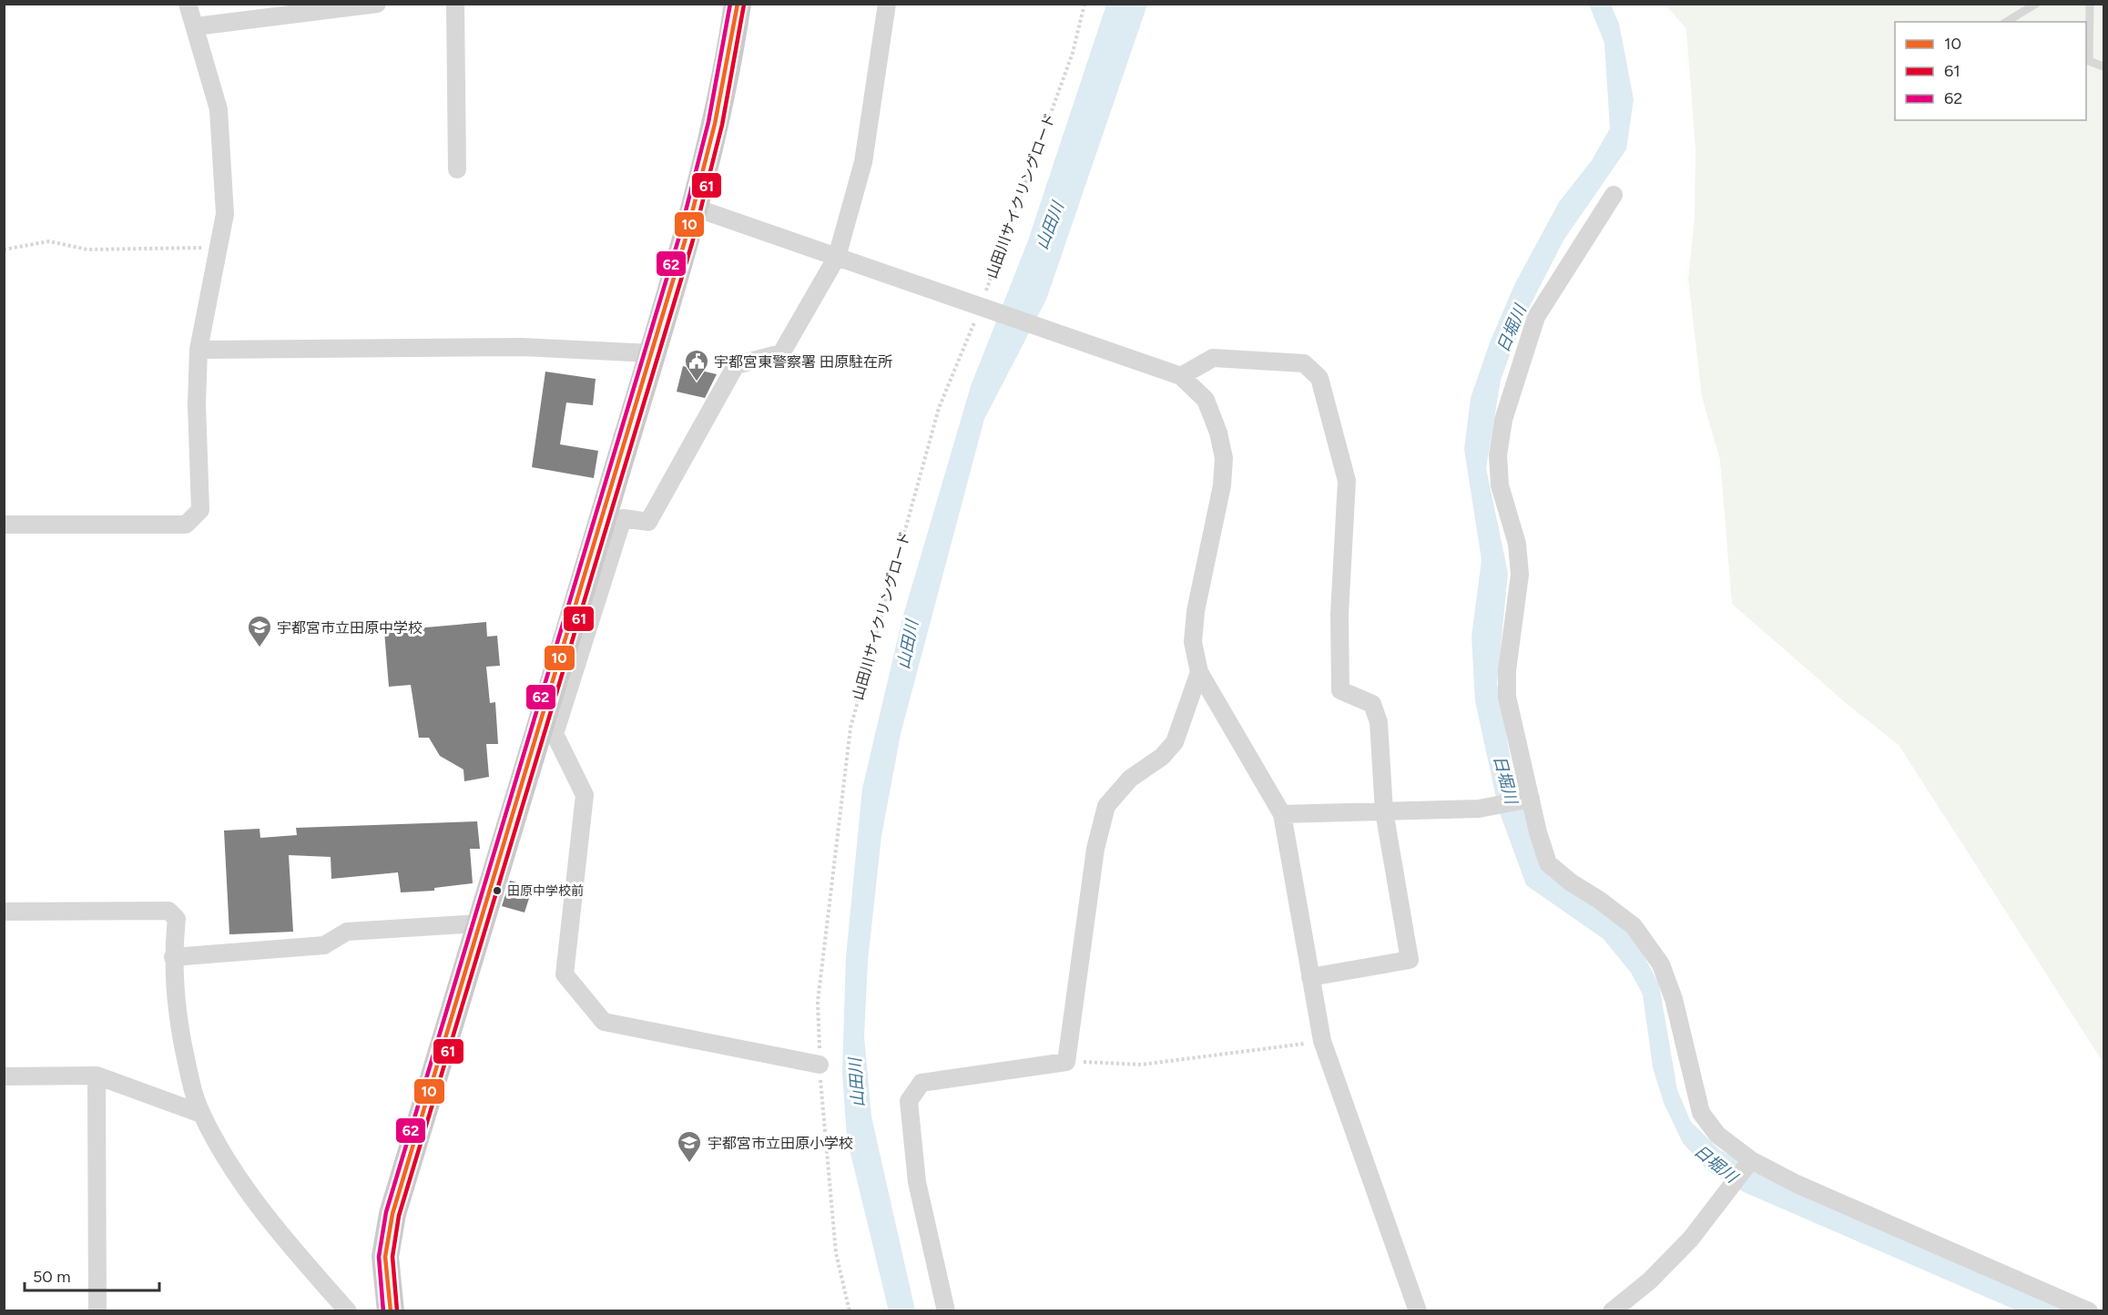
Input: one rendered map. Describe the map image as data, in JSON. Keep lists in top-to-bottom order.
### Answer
{
  "streets": {
    "path": ["山田川サイクリングロード"]
  },
  "water": ["山田川", "日堀川"],
  "places": {
    "public building": ["宇都宮東警察署 田原駐在所"],
    "school or university": ["宇都宮市立田原中学校", "宇都宮市立田原小学校"],
    "other": ["田原中学校前"]
  },
  "lines": ["transit line 10", "transit line 62", "transit line 61"],
  "legend": ["10", "61", "62"],
  "scale_bar": "50 m"
}
